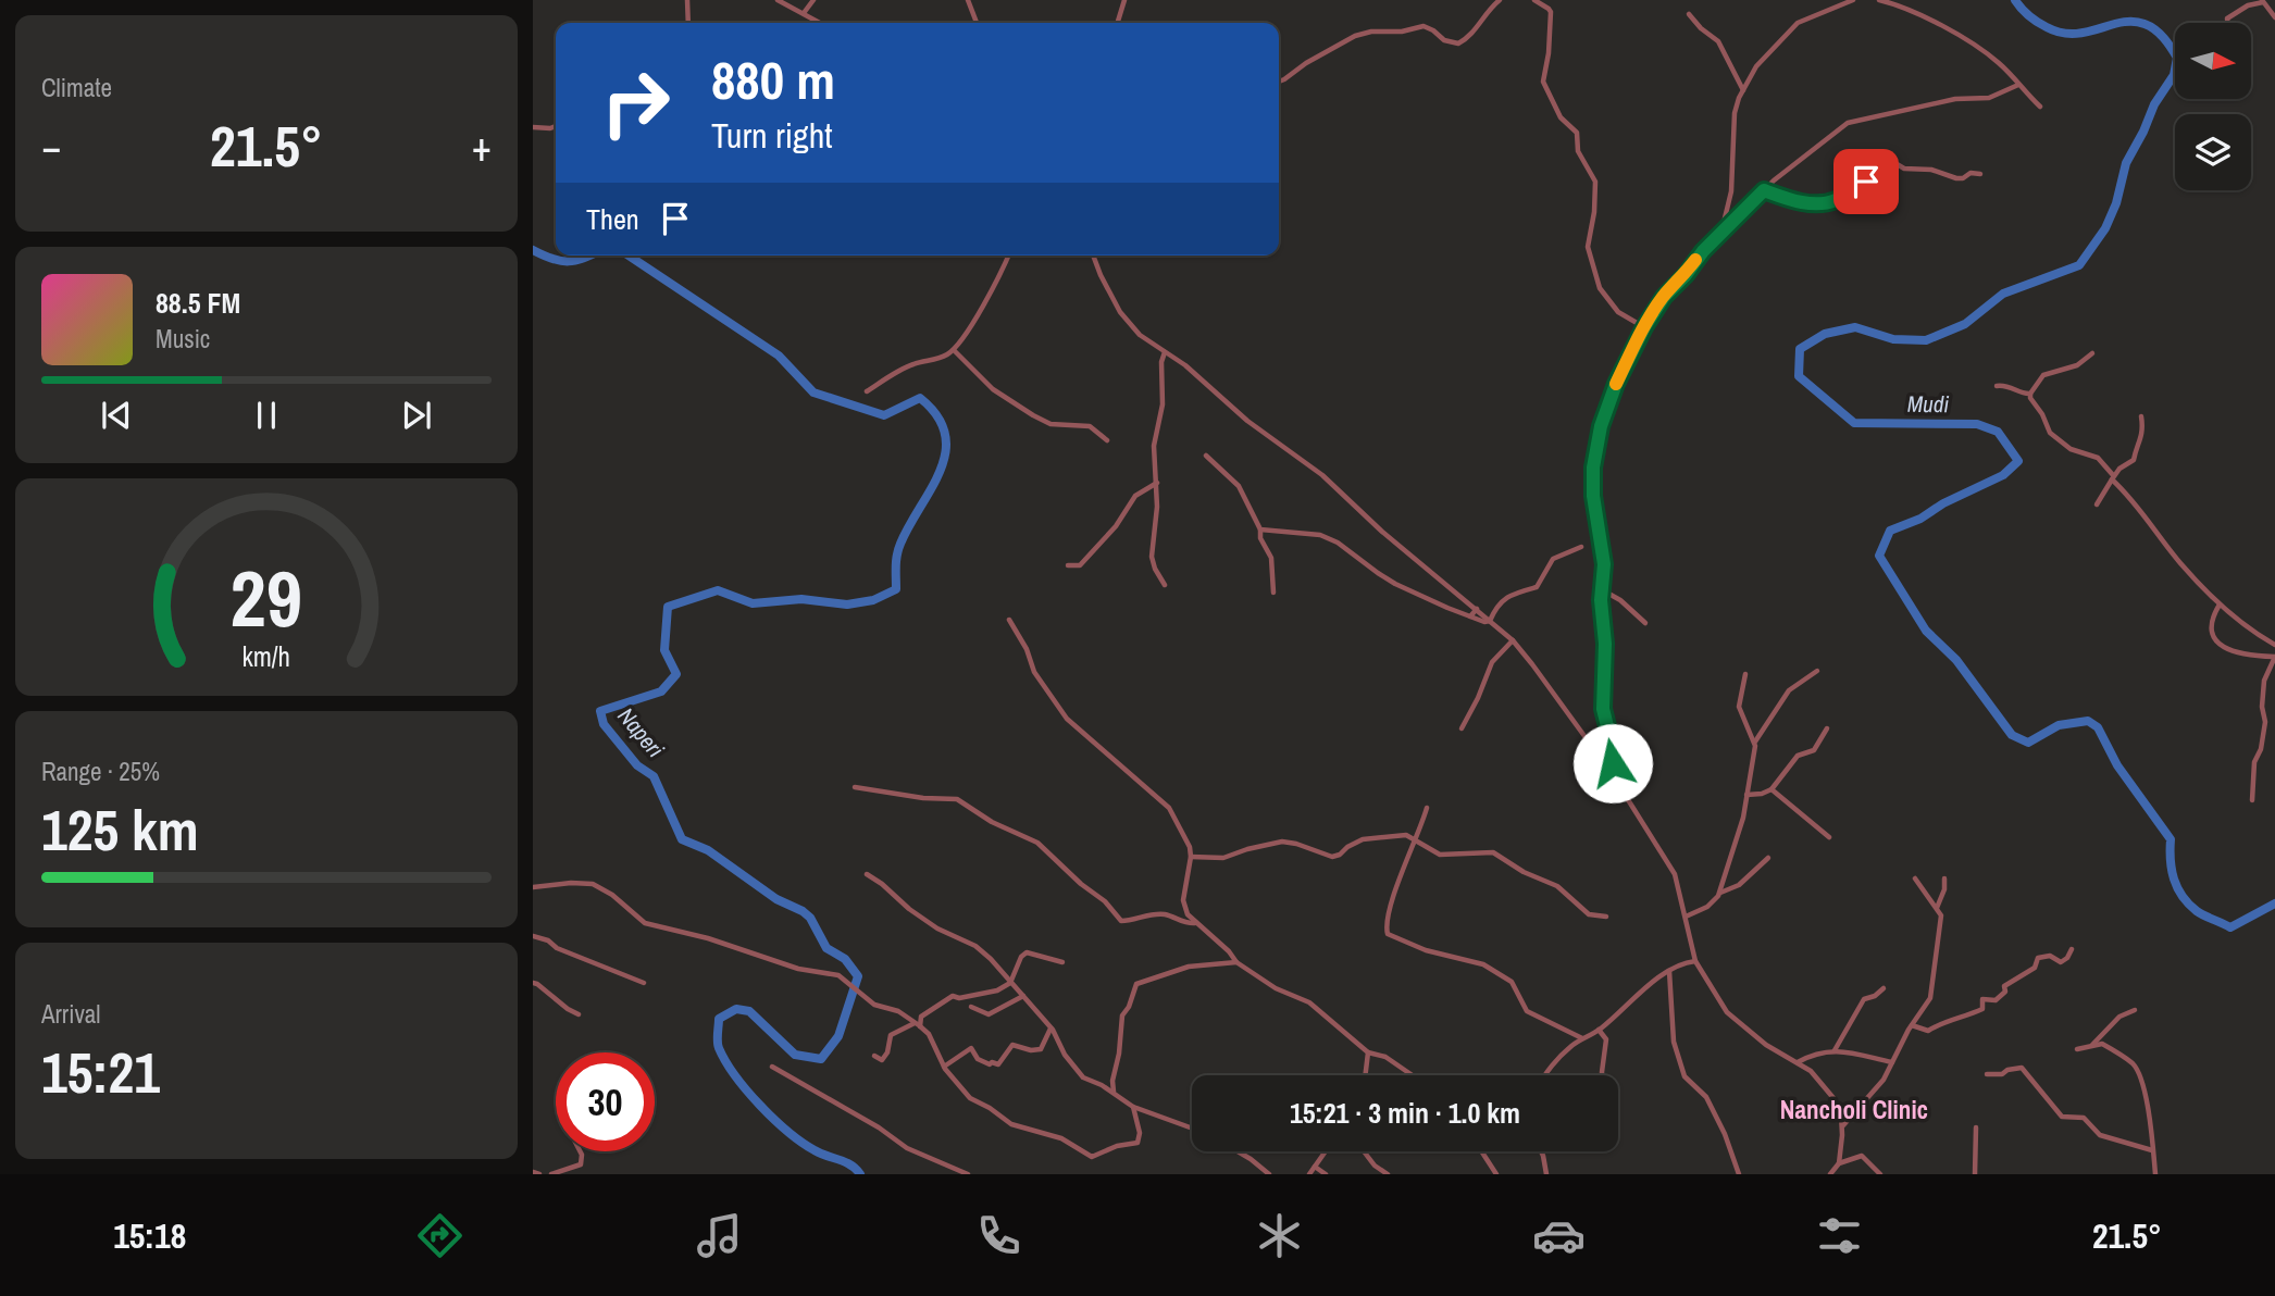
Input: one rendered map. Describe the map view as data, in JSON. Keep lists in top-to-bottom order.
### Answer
{
  "districts": ["Nancholi Clinic"],
  "water": ["Mudi", "Naperi"],
  "north": "right",
  "page": {
    "tile": [
      "Climate",
      ["Range · 25%", "125 km"],
      ["Arrival", "15:21"]
    ],
    "turn": ["880 m", "Turn right"],
    "heat": ["−", "21.5°", "+"],
    "then": "Then",
    "song": ["88.5 FM", "Music"],
    "limit": "30",
    "trip": "15:21 · 3 min · 1.0 km",
    "tabs": ["15:18", "21.5°"],
    "gauge": ["29", "km/h"]
  }
}
